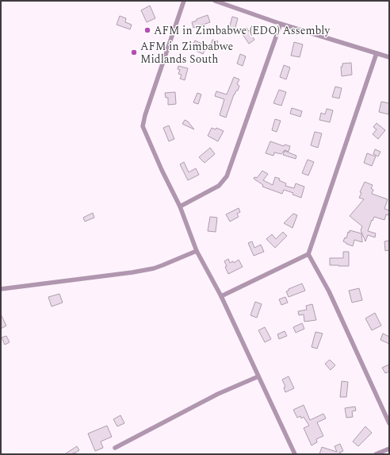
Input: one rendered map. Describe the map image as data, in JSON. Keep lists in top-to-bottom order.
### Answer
{
  "places": ["AFM in Zimbabwe (EDO) Assembly", "AFM in Zimbabwe Midlands South"]
}
